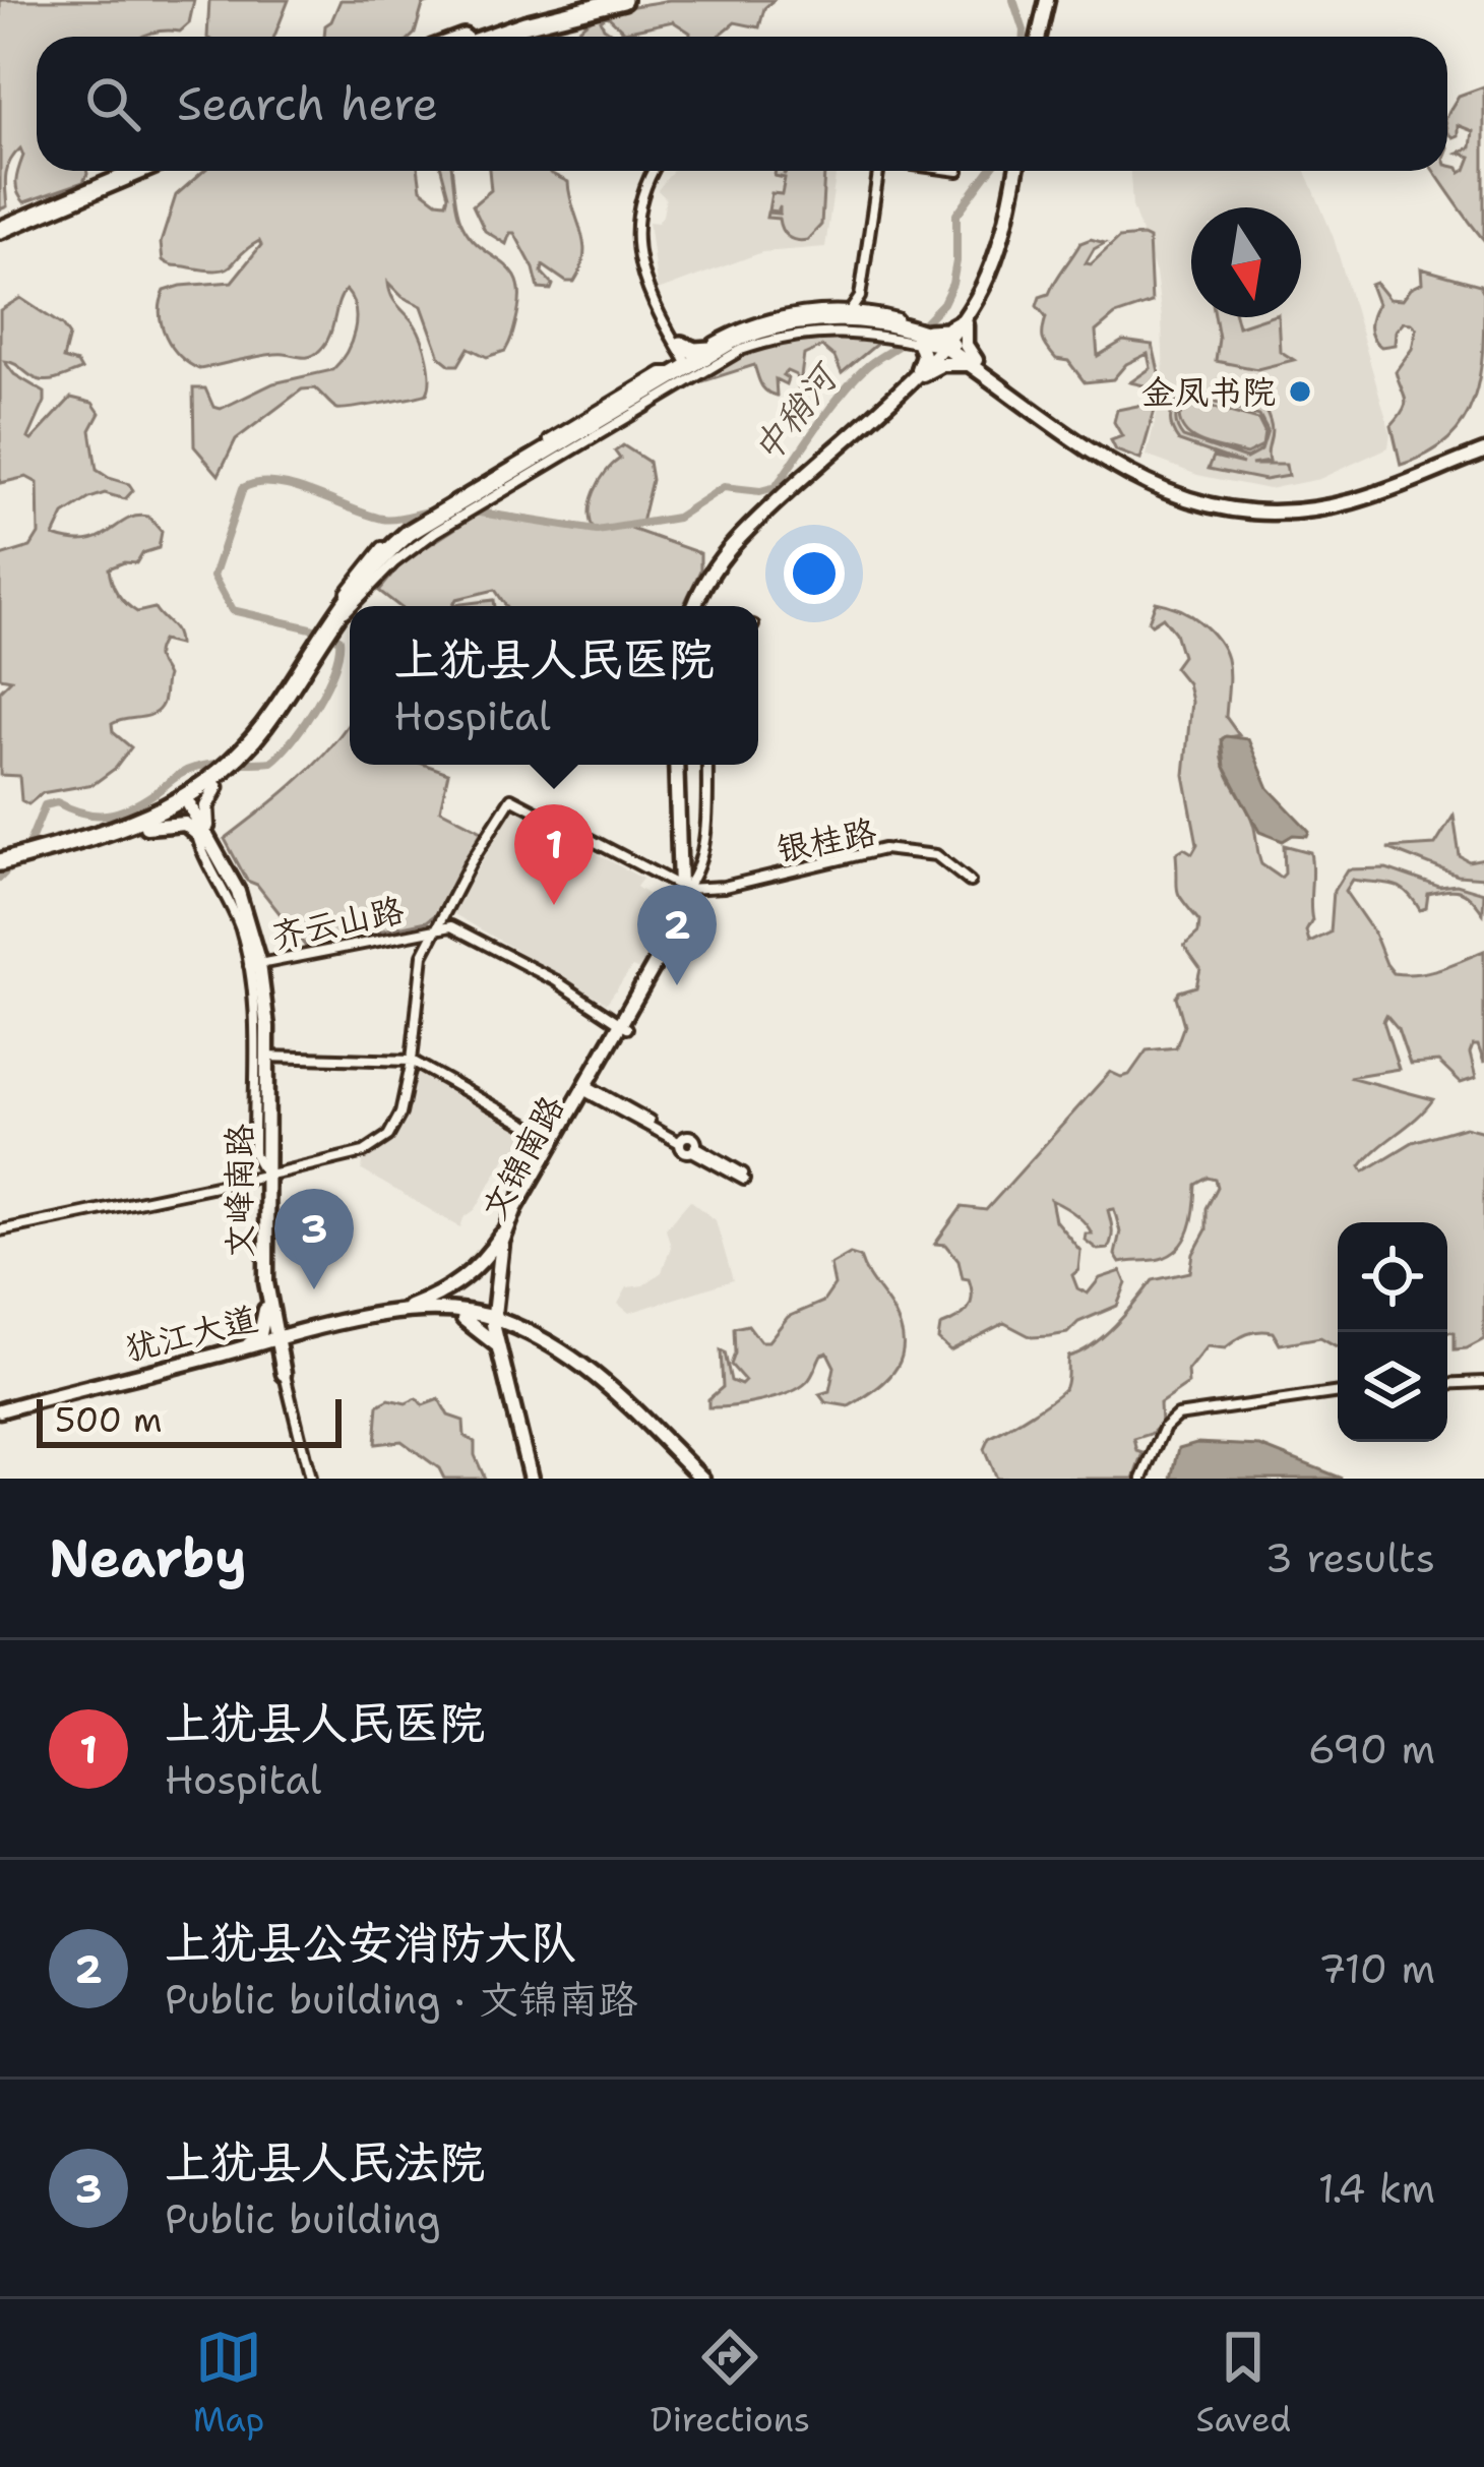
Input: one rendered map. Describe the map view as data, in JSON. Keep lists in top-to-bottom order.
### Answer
{
  "streets": {
    "main road": ["文锦南路", "文峰南路", "犹江大道"],
    "street": ["银桂路", "齐云山路"]
  },
  "crossings": [
    ["银桂路", "文锦南路"],
    ["齐云山路", "文锦南路"],
    ["齐云山路", "文峰南路"],
    ["文锦南路", "犹江大道"],
    ["文峰南路", "犹江大道"]
  ],
  "water": ["中稍河"],
  "places": ["金凤书院"],
  "scale_bar": "500 m",
  "north": "bottom",
  "page": {
    "search": "Search here",
    "popup": ["上犹县人民医院", "Hospital"],
    "pins": ["1", "2", "3"],
    "scale": "500 m",
    "heading": ["Nearby", "3 results"],
    "list": [
      {
        "mark": "1",
        "name": "上犹县人民医院",
        "note": "Hospital",
        "value": "690 m"
      },
      {
        "mark": "2",
        "name": "上犹县公安消防大队",
        "note": "Public building · 文锦南路",
        "value": "710 m"
      },
      {
        "mark": "3",
        "name": "上犹县人民法院",
        "note": "Public building",
        "value": "1.4 km"
      }
    ],
    "nav": ["Map", "Directions", "Saved"]
  }
}
